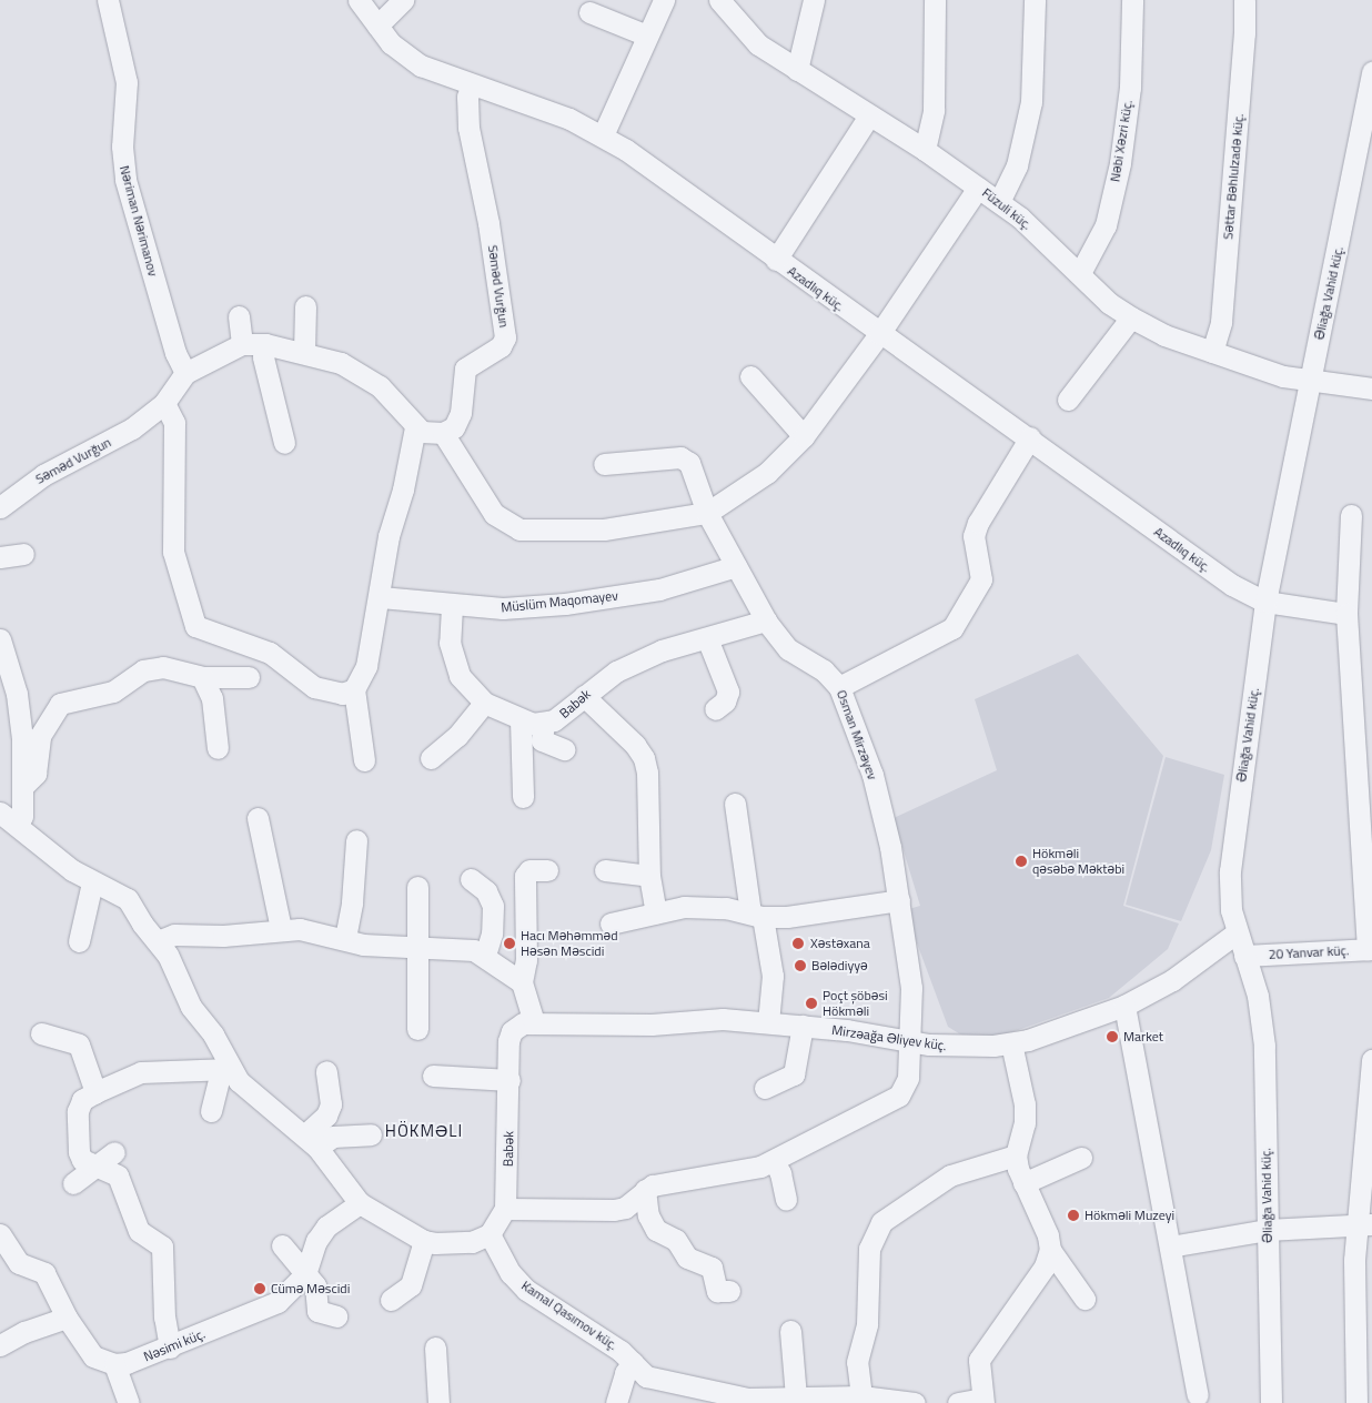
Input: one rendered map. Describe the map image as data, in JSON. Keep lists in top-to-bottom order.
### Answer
{
  "streets": {
    "street": [
      "Nəbi Xəzri küç.",
      "Səttar Bəhlulzadə küç.",
      "Füzuli küç.",
      "Nəriman Nərimanov",
      "Səməd Vurğun",
      "Azadlıq küç.",
      "Əliağa Vahid küç.",
      "Müslüm Maqomayev",
      "Babək",
      "Osman Mirzəyev",
      "20 Yanvar küç.",
      "Mirzəağa Əliyev küç.",
      "Kamal Qasımov küç.",
      "Nəsimi küç."
    ]
  },
  "crossings": [
    ["Nəbi Xəzri küç.", "Füzuli küç."],
    ["Səttar Bəhlulzadə küç.", "Füzuli küç."],
    ["Füzuli küç.", "Əliağa Vahid küç."],
    ["Nəriman Nərimanov", "Səməd Vurğun"],
    ["Səməd Vurğun", "Azadlıq küç."],
    ["Azadlıq küç.", "Əliağa Vahid küç."],
    ["Əliağa Vahid küç.", "20 Yanvar küç."],
    ["Əliağa Vahid küç.", "Mirzəağa Əliyev küç."],
    ["Müslüm Maqomayev", "Babək"],
    ["Müslüm Maqomayev", "Osman Mirzəyev"],
    ["Babək", "Osman Mirzəyev"],
    ["Babək", "Mirzəağa Əliyev küç."],
    ["Babək", "Kamal Qasımov küç."],
    ["Osman Mirzəyev", "Mirzəağa Əliyev küç."]
  ],
  "districts": ["HÖKMƏLI"],
  "places": [
    "Hökməli qəsəbə Məktəbi",
    "Hacı Məhəmməd Həsən Məscidi",
    "Xəstəxana",
    "Bələdiyyə",
    "Poçt şöbəsi Hökməli",
    "Market",
    "Hökməli Muzeyi",
    "Cümə Məscidi"
  ]
}
